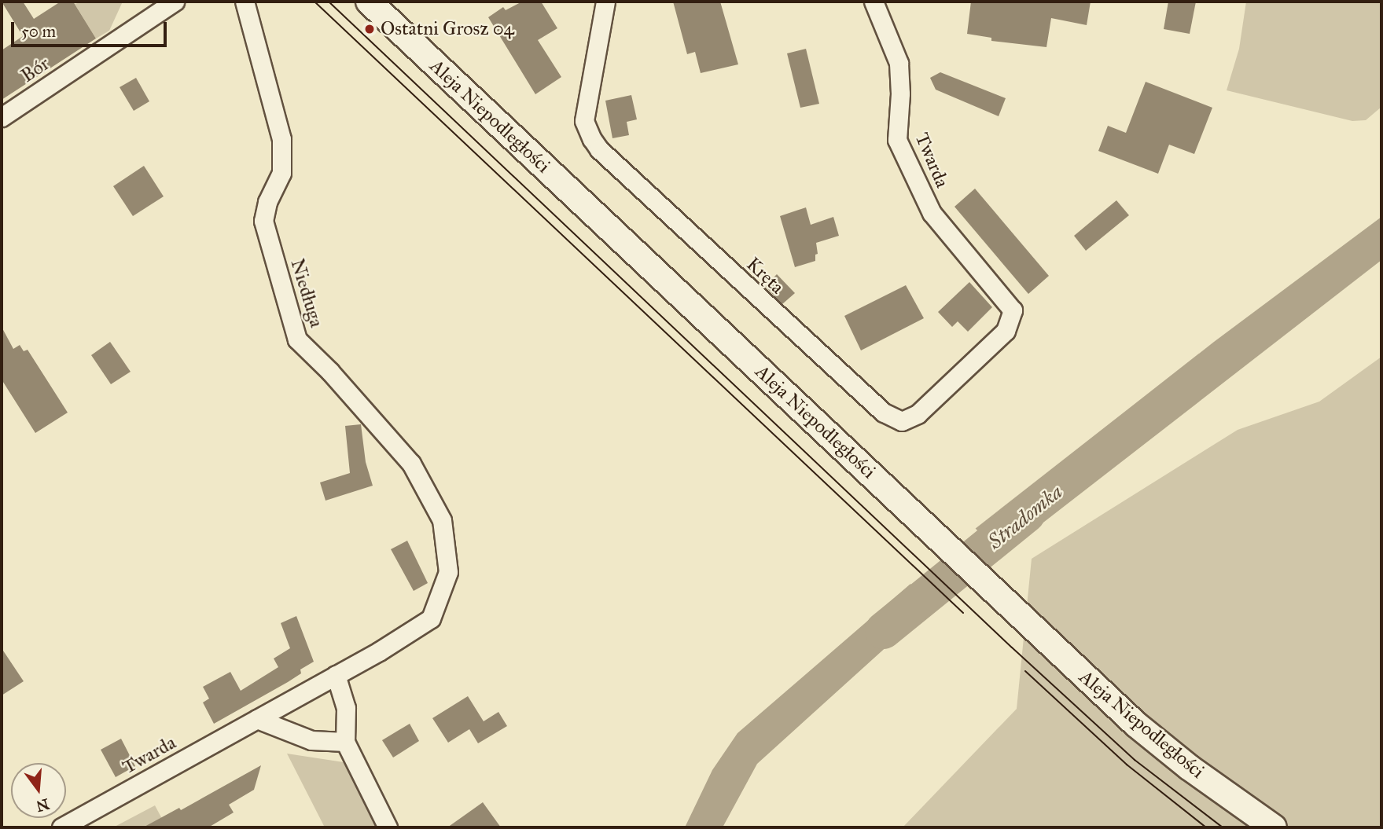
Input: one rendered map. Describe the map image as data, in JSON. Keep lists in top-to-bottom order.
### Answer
{
  "streets": {
    "street": [
      "Bór",
      "Aleja Niepodległości",
      "Twarda",
      "Kręta",
      "Niedługa"
    ]
  },
  "crossings": [
    ["Twarda", "Kręta"],
    ["Twarda", "Niedługa"]
  ],
  "water": ["Stradomka"],
  "places": ["Ostatni Grosz 04"],
  "scale_bar": "50 m",
  "north": "bottom"
}
